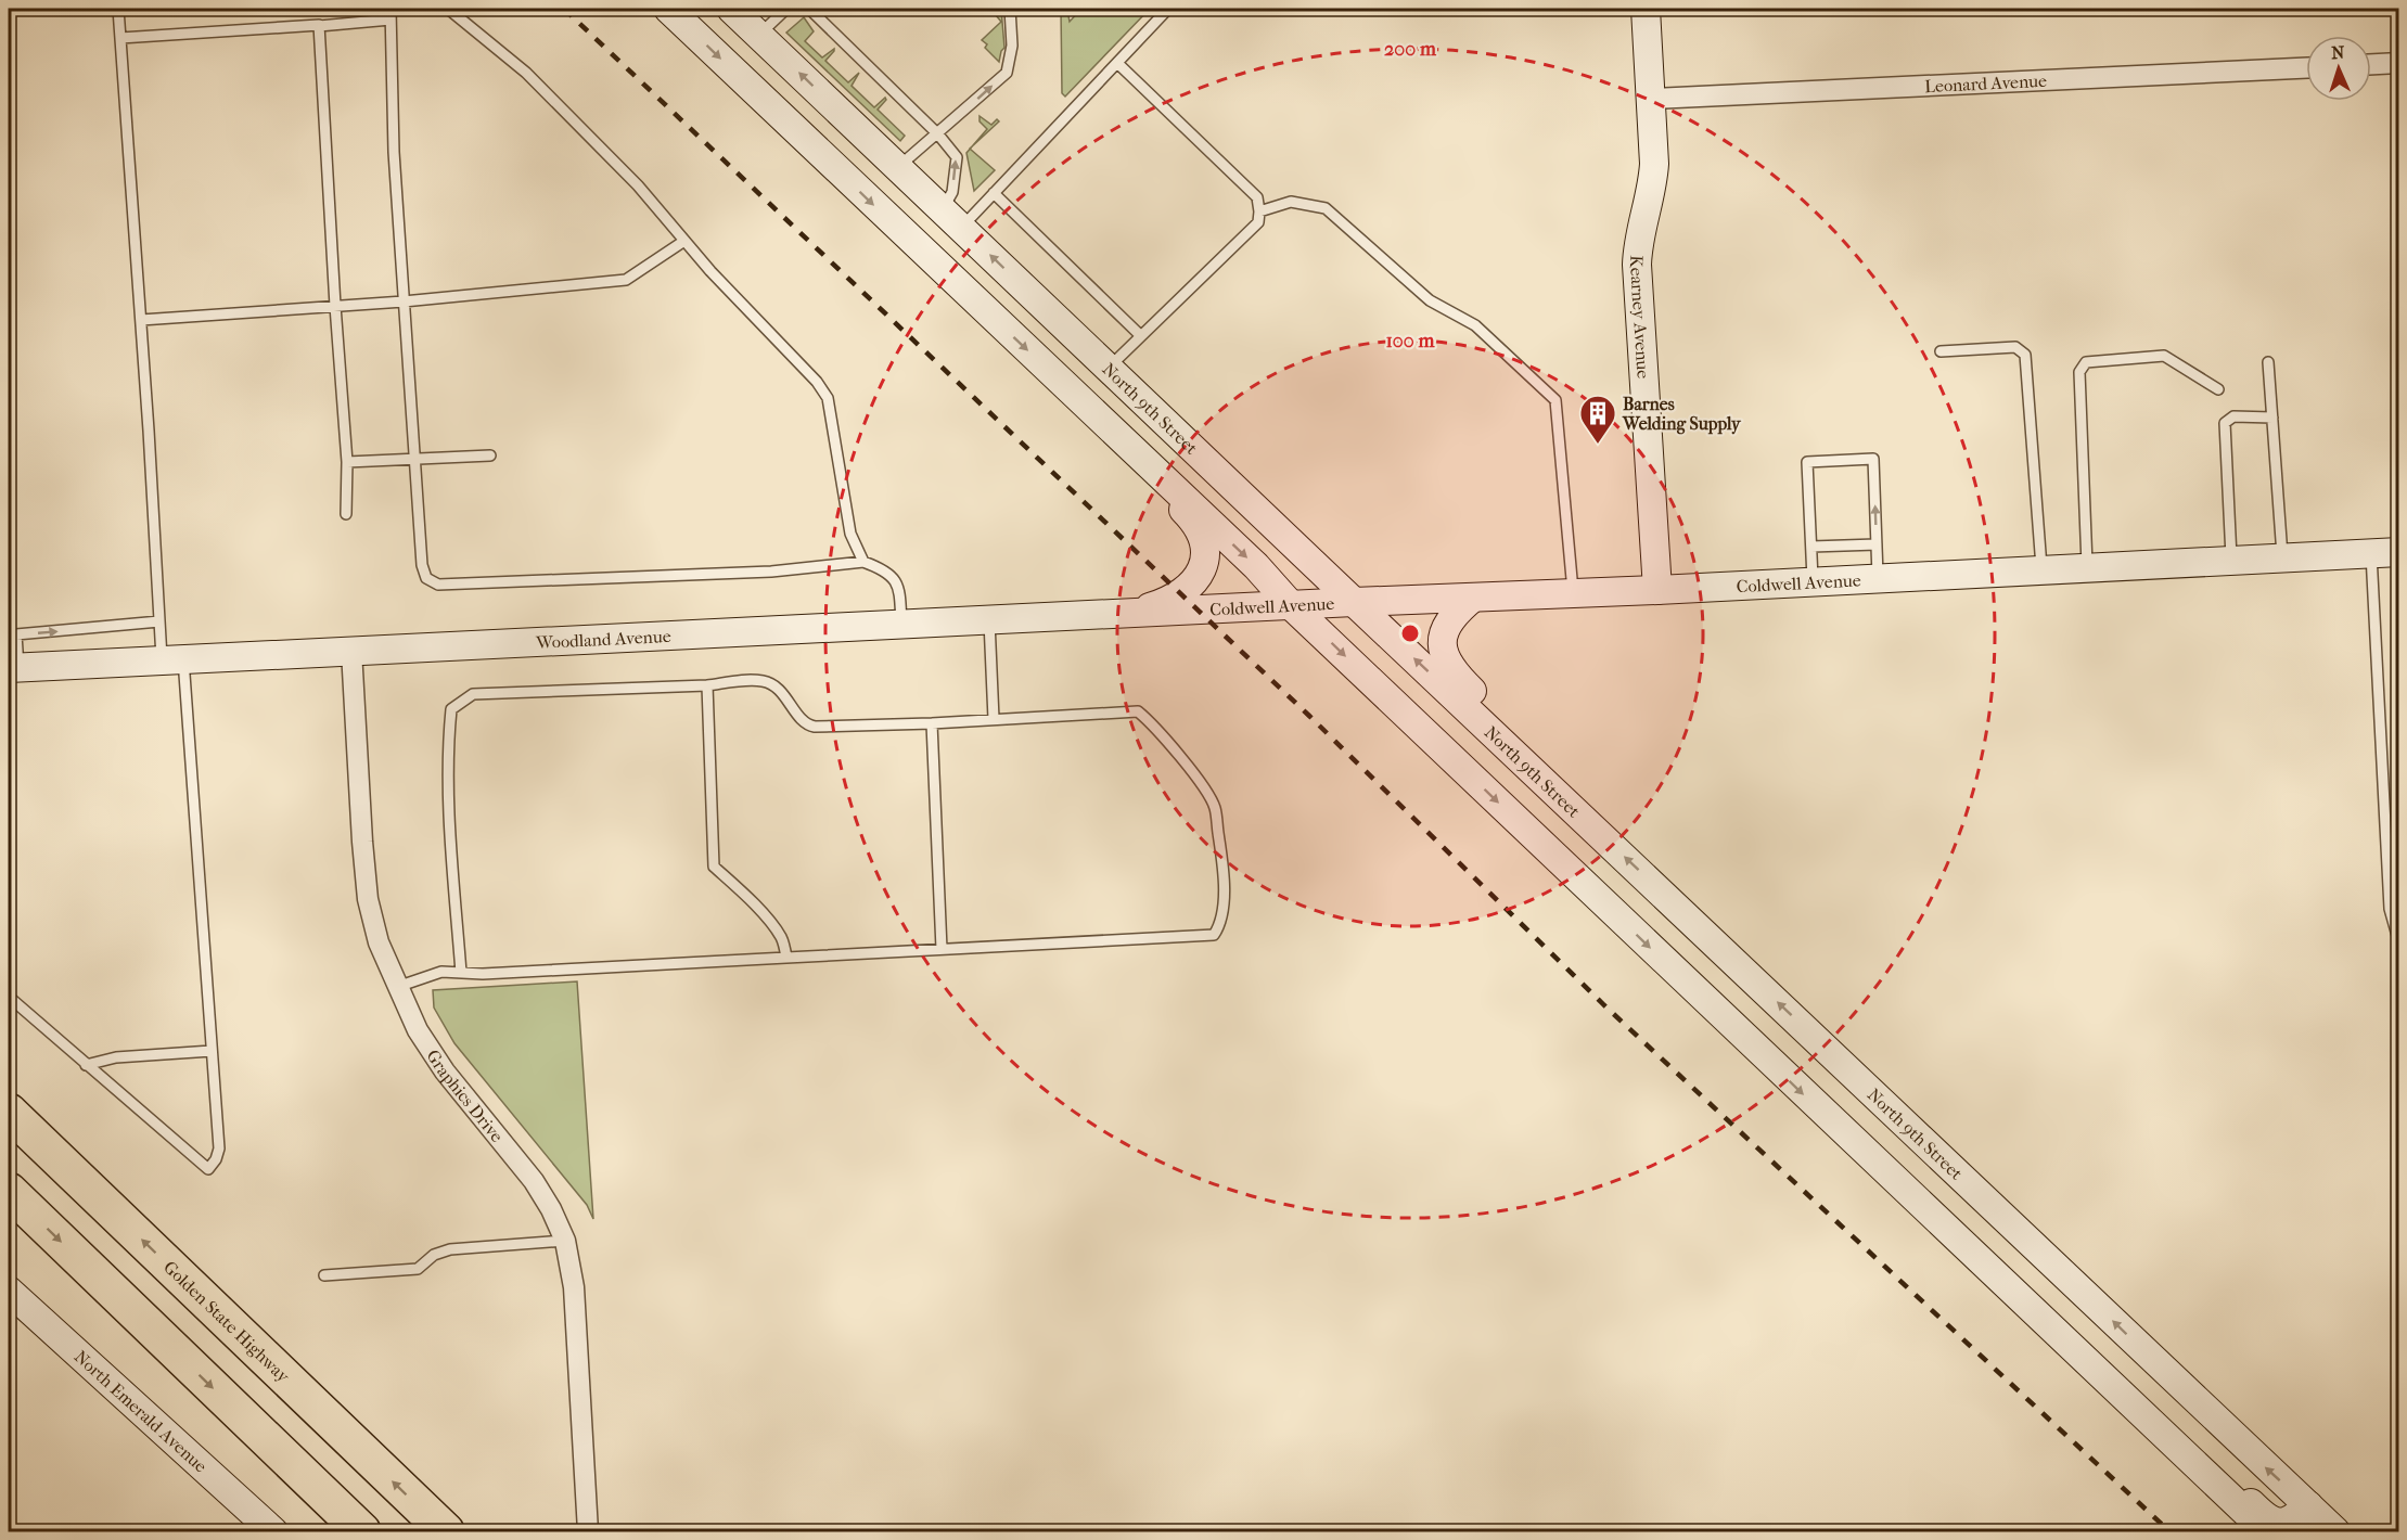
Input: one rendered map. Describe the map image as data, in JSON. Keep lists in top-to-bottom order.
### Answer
{
  "streets": {
    "highway": ["Golden State Highway"],
    "street": [
      "Leonard Avenue",
      "Kearney Avenue",
      "North 9th Street",
      "Coldwell Avenue",
      "Woodland Avenue",
      "Graphics Drive",
      "North Emerald Avenue"
    ]
  },
  "crossings": [
    ["Leonard Avenue", "Kearney Avenue"],
    ["Kearney Avenue", "Coldwell Avenue"],
    ["North 9th Street", "Coldwell Avenue"],
    ["Coldwell Avenue", "Woodland Avenue"],
    ["Woodland Avenue", "Graphics Drive"]
  ],
  "places": {
    "building": ["Barnes Welding Supply"]
  },
  "north": "top",
  "rings": ["200 m", "100 m"]
}
